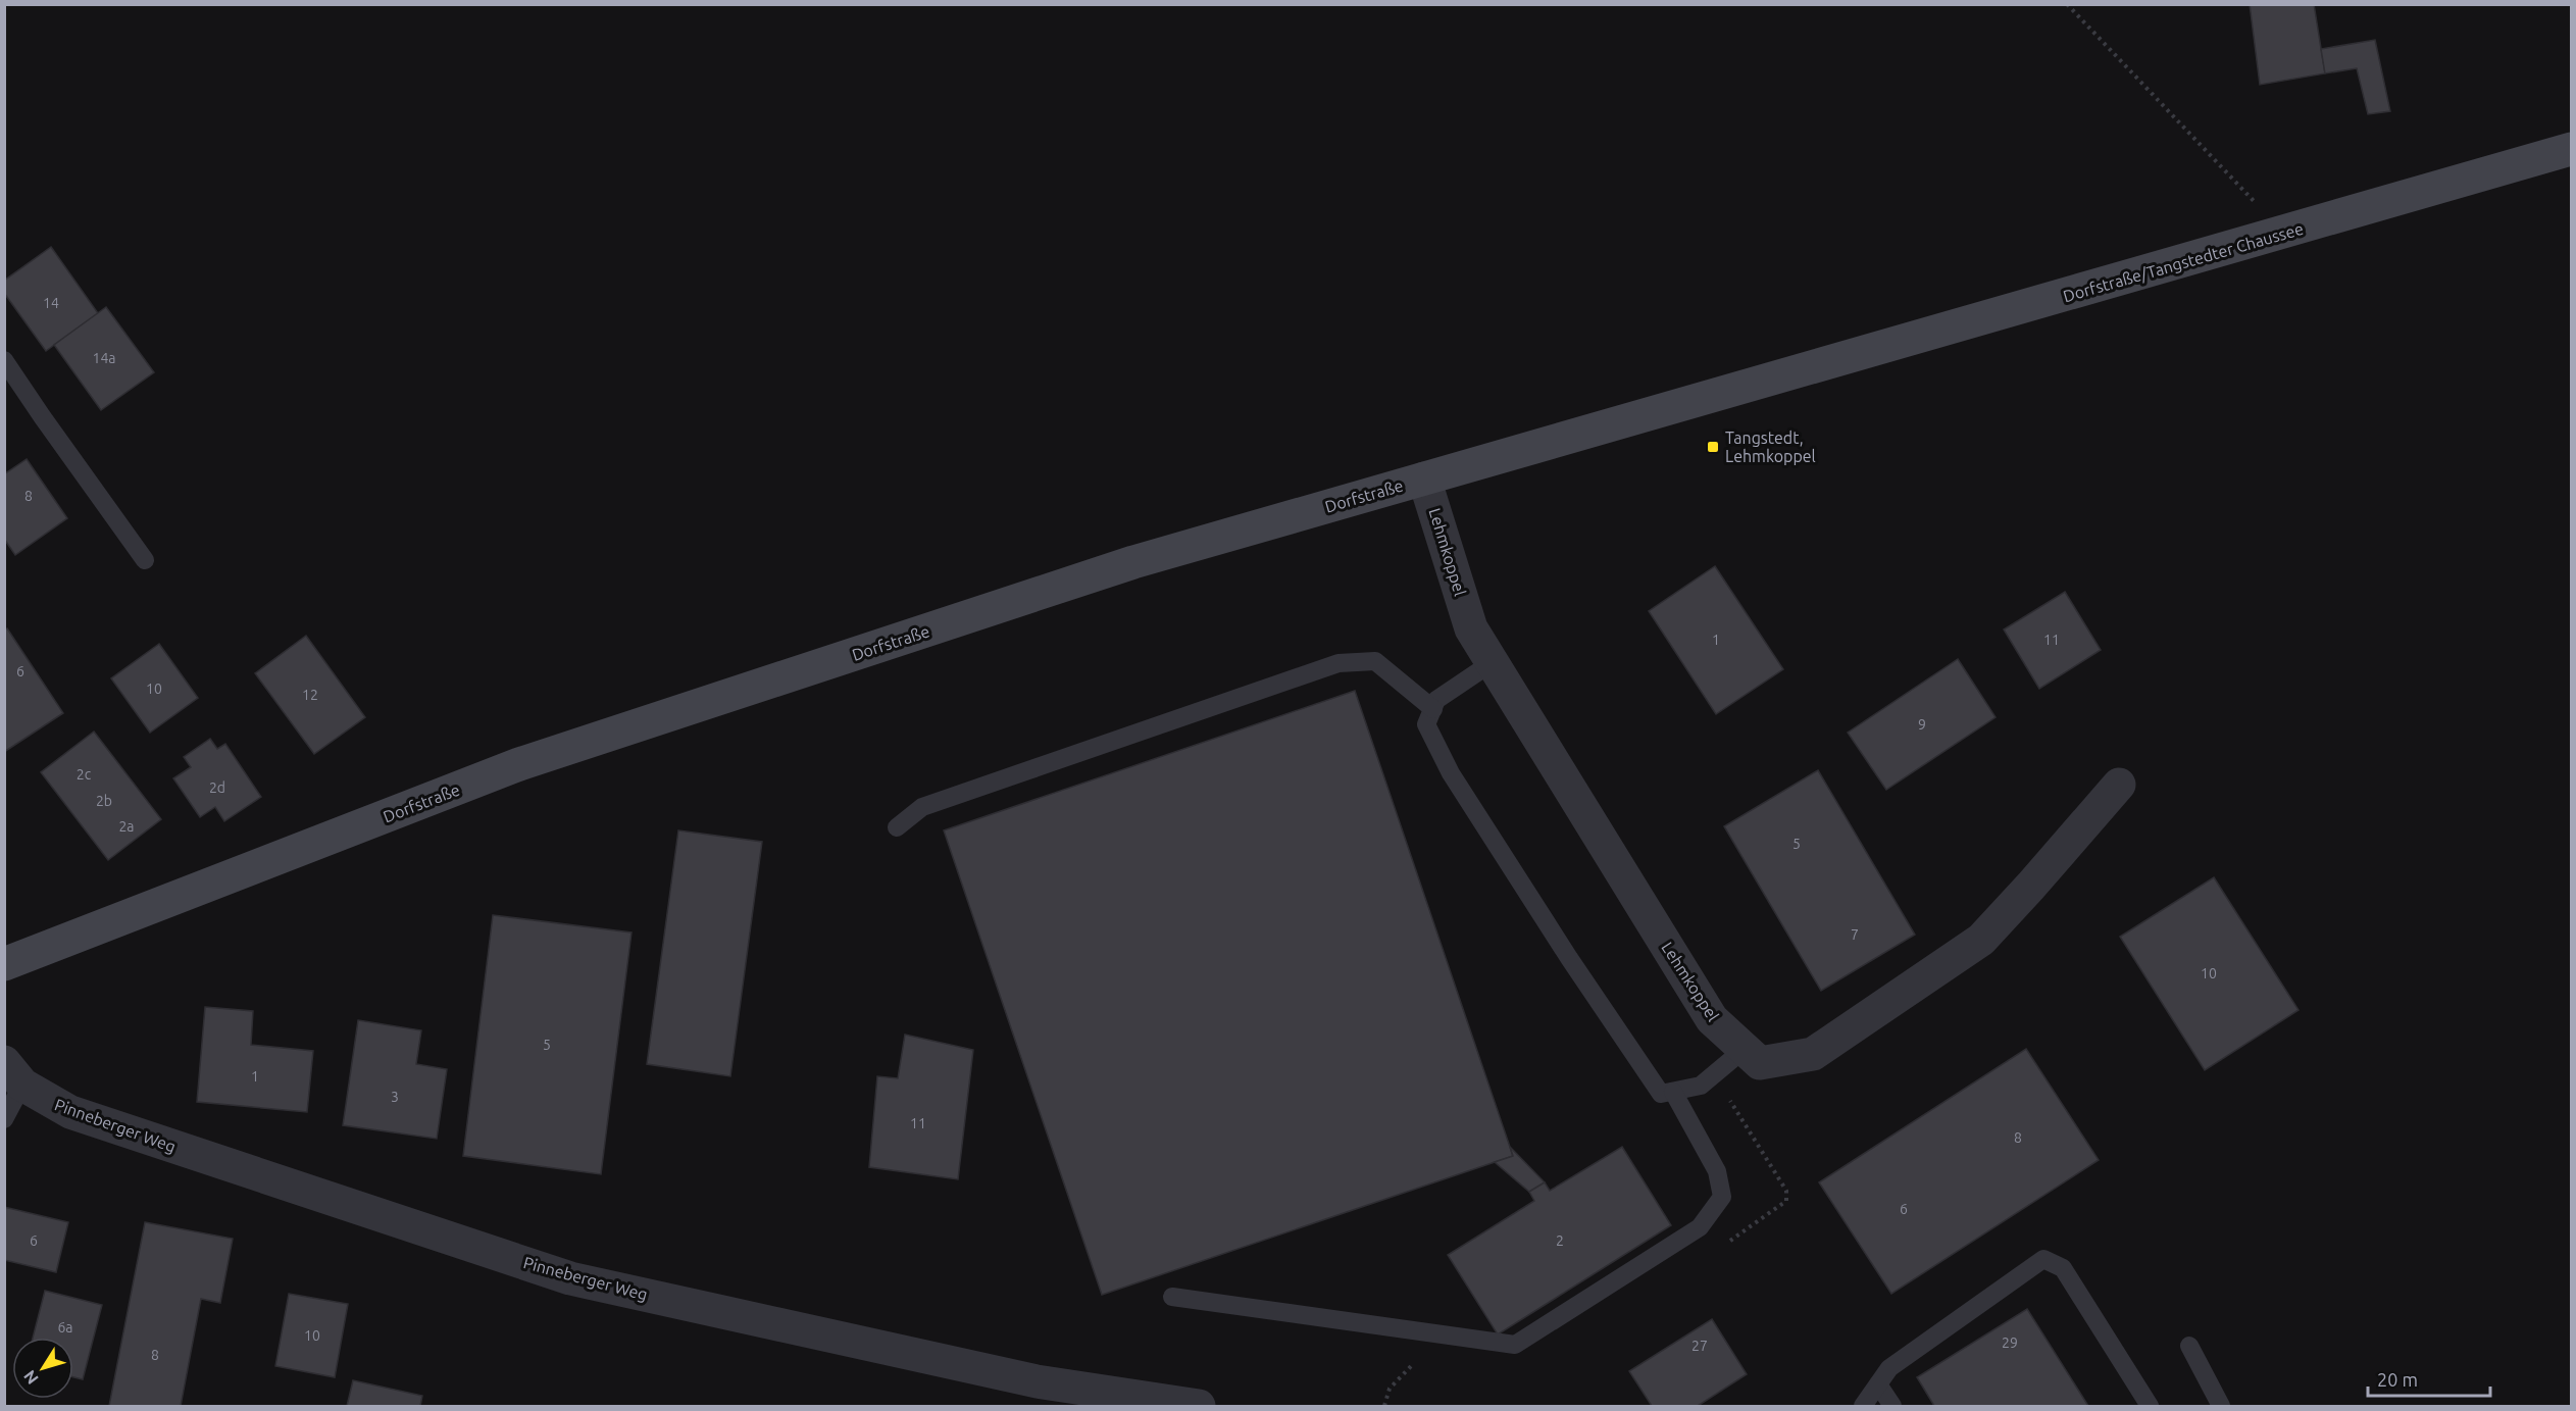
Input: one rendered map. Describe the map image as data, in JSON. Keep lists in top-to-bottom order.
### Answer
{
  "streets": {
    "main road": ["Dorfstraße/Tangstedter Chaussee", "Dorfstraße"],
    "street": ["Lehmkoppel", "Pinneberger Weg"]
  },
  "crossings": [
    ["Dorfstraße/Tangstedter Chaussee", "Dorfstraße"],
    ["Dorfstraße", "Lehmkoppel"]
  ],
  "places": {
    "transit": ["Tangstedt, Lehmkoppel"]
  },
  "house_numbers": [
    "14",
    "14a",
    "8",
    "1",
    "11",
    "6",
    "10",
    "12",
    "9",
    "2c",
    "2d",
    "2b",
    "2a",
    "5",
    "7",
    "10",
    "5",
    "1",
    "3",
    "11",
    "8",
    "6",
    "6",
    "2",
    "6a",
    "10",
    "29",
    "27",
    "8"
  ],
  "scale_bar": "20 m",
  "north": "bottom left"
}
